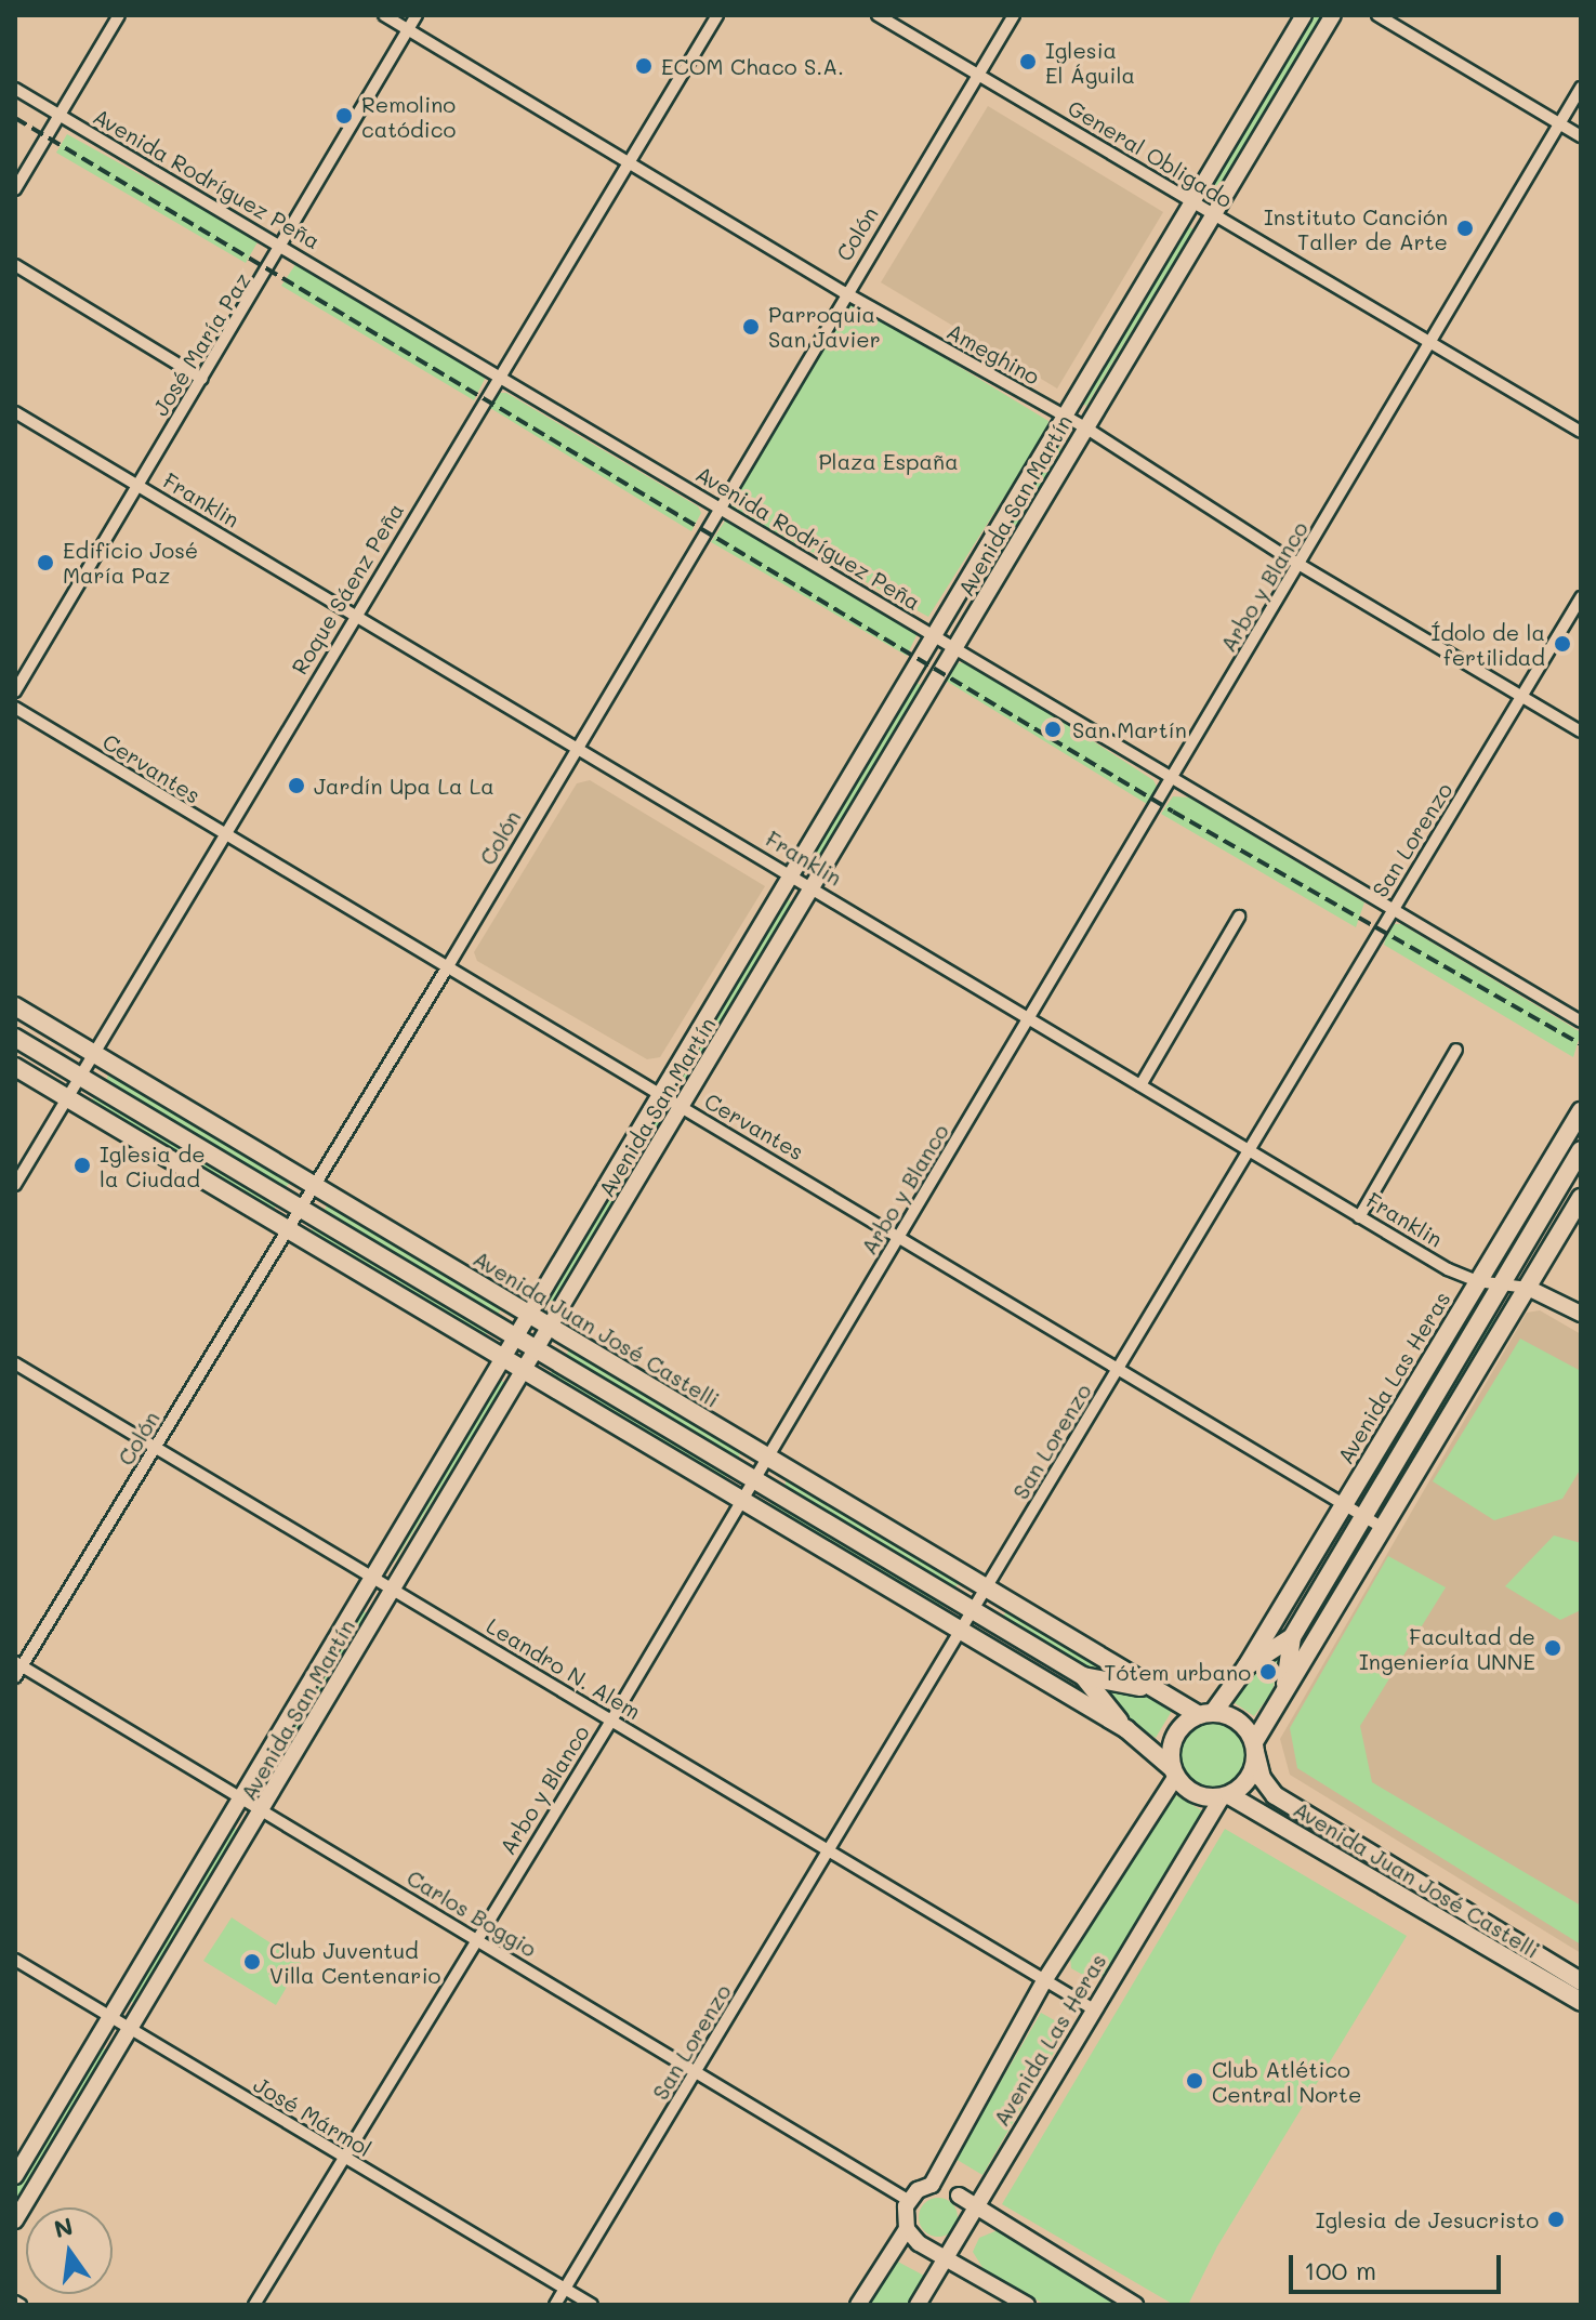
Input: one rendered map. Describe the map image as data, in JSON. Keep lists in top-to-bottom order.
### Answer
{
  "streets": {
    "main road": [
      "Franklin",
      "Avenida San Martín",
      "Avenida Juan José Castelli",
      "Avenida Las Heras"
    ],
    "street": [
      "General Obligado",
      "Avenida Rodríguez Peña",
      "Colón",
      "José María Paz",
      "Ameghino",
      "Arbo y Blanco",
      "Roque Sáenz Peña",
      "Cervantes",
      "San Lorenzo",
      "Leandro N. Alem",
      "Carlos Boggio",
      "José Mármol"
    ]
  },
  "crossings": [
    ["General Obligado", "Colón"],
    ["General Obligado", "Avenida San Martín"],
    ["General Obligado", "Arbo y Blanco"],
    ["Avenida Rodríguez Peña", "Colón"],
    ["Avenida Rodríguez Peña", "José María Paz"],
    ["Avenida Rodríguez Peña", "Avenida San Martín"],
    ["Avenida Rodríguez Peña", "Arbo y Blanco"],
    ["Avenida Rodríguez Peña", "Roque Sáenz Peña"],
    ["Avenida Rodríguez Peña", "San Lorenzo"],
    ["Colón", "Ameghino"],
    ["Colón", "Franklin"],
    ["Colón", "Cervantes"],
    ["Colón", "Avenida Juan José Castelli"],
    ["Colón", "Leandro N. Alem"],
    ["Colón", "Carlos Boggio"],
    ["José María Paz", "Ameghino"],
    ["José María Paz", "Franklin"],
    ["Ameghino", "Avenida San Martín"],
    ["Ameghino", "Arbo y Blanco"],
    ["Ameghino", "Roque Sáenz Peña"],
    ["Ameghino", "San Lorenzo"],
    ["Franklin", "Avenida San Martín"],
    ["Franklin", "Arbo y Blanco"],
    ["Franklin", "Roque Sáenz Peña"],
    ["Franklin", "San Lorenzo"],
    ["Franklin", "Avenida Las Heras"],
    ["Avenida San Martín", "Cervantes"],
    ["Avenida San Martín", "Avenida Juan José Castelli"],
    ["Avenida San Martín", "Leandro N. Alem"],
    ["Avenida San Martín", "Carlos Boggio"],
    ["Avenida San Martín", "José Mármol"],
    ["Arbo y Blanco", "Cervantes"],
    ["Arbo y Blanco", "Avenida Juan José Castelli"],
    ["Arbo y Blanco", "Leandro N. Alem"],
    ["Arbo y Blanco", "Carlos Boggio"],
    ["Arbo y Blanco", "José Mármol"],
    ["Roque Sáenz Peña", "Cervantes"],
    ["Roque Sáenz Peña", "Avenida Juan José Castelli"],
    ["Cervantes", "San Lorenzo"],
    ["Cervantes", "Avenida Las Heras"],
    ["San Lorenzo", "Avenida Juan José Castelli"],
    ["San Lorenzo", "Leandro N. Alem"],
    ["San Lorenzo", "Carlos Boggio"],
    ["San Lorenzo", "José Mármol"],
    ["Avenida Juan José Castelli", "Avenida Las Heras"],
    ["Avenida Las Heras", "Leandro N. Alem"],
    ["Avenida Las Heras", "Carlos Boggio"]
  ],
  "parks": ["Plaza España"],
  "places": [
    "Iglesia El Águila",
    "ECOM Chaco S.A.",
    "Remolino catódico",
    "Instituto Canción Taller de Arte",
    "Parroquia San Javier",
    "Edificio José María Paz",
    "Ídolo de la fertilidad",
    "San Martín",
    "Jardín Upa La La",
    "Iglesia de la Ciudad",
    "Facultad de Ingeniería UNNE",
    "Tótem urbano",
    "Club Juventud Villa Centenario",
    "Club Atlético Central Norte",
    "Iglesia de Jesucristo"
  ],
  "scale_bar": "100 m",
  "north": "top"
}
